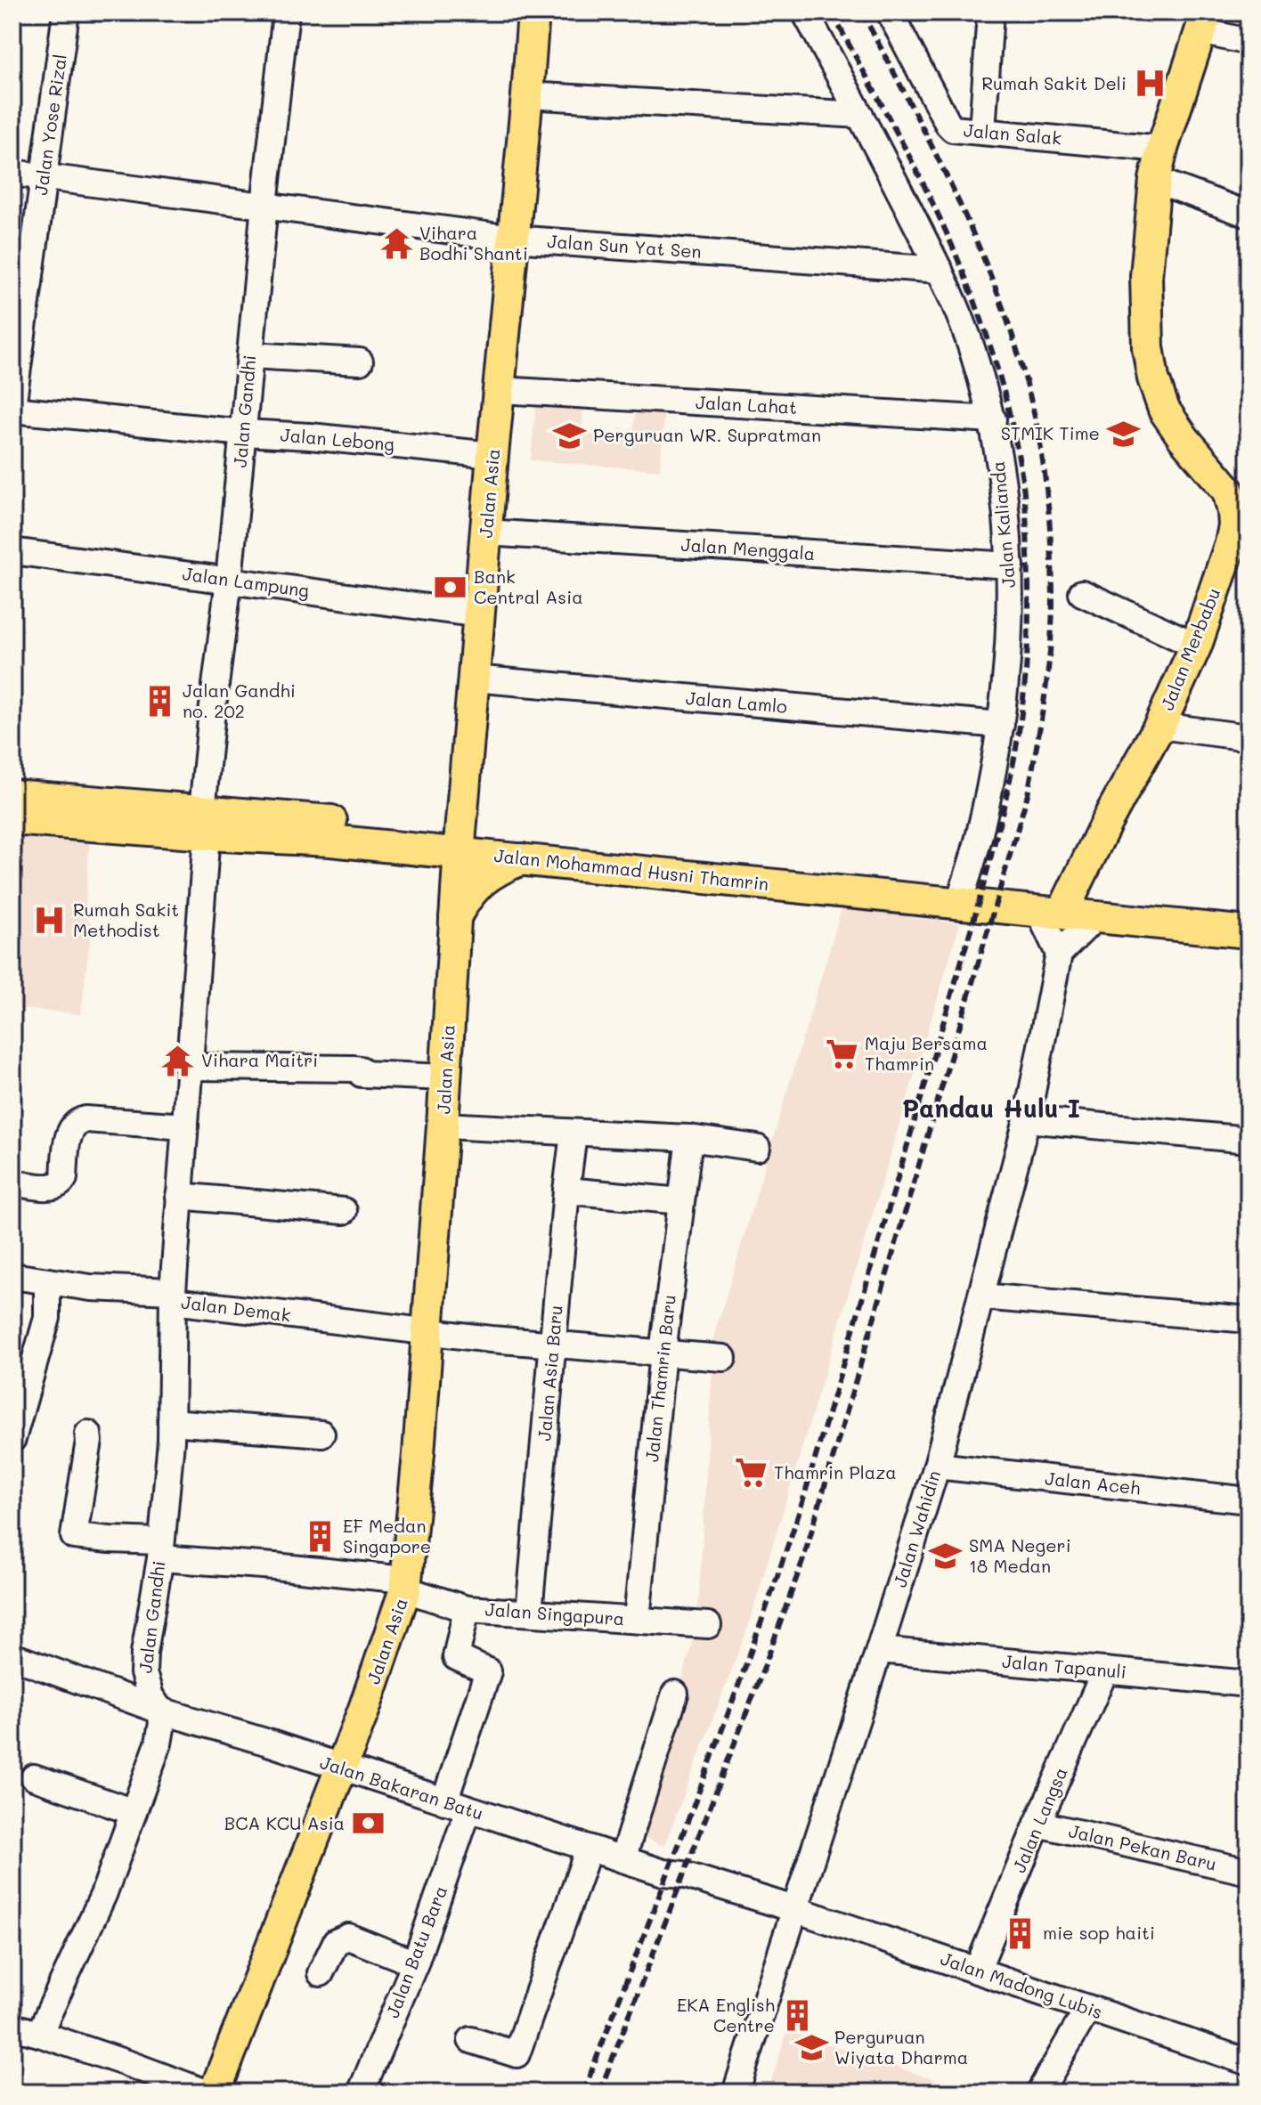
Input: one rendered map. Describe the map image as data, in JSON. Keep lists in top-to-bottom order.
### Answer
{
  "streets": {
    "main road": ["Jalan Asia", "Jalan Merbabu", "Jalan Mohammad Husni Thamrin"],
    "street": [
      "Jalan Yose Rizal",
      "Jalan Salak",
      "Jalan Sun Yat Sen",
      "Jalan Lahat",
      "Jalan Gandhi",
      "Jalan Lebong",
      "Jalan Kalianda",
      "Jalan Menggala",
      "Jalan Lampung",
      "Jalan Lamlo",
      "Jalan Demak",
      "Jalan Asia Baru",
      "Jalan Thamrin Baru",
      "Jalan Aceh",
      "Jalan Wahidin",
      "Jalan Singapura",
      "Jalan Tapanuli",
      "Jalan Bakaran Batu",
      "Jalan Langsa",
      "Jalan Pekan Baru",
      "Jalan Batu Bara",
      "Jalan Madong Lubis"
    ]
  },
  "crossings": [
    ["Jalan Yose Rizal", "Jalan Sun Yat Sen"],
    ["Jalan Yose Rizal", "Jalan Lebong"],
    ["Jalan Salak", "Jalan Merbabu"],
    ["Jalan Sun Yat Sen", "Jalan Gandhi"],
    ["Jalan Sun Yat Sen", "Jalan Asia"],
    ["Jalan Sun Yat Sen", "Jalan Kalianda"],
    ["Jalan Lahat", "Jalan Asia"],
    ["Jalan Lahat", "Jalan Kalianda"],
    ["Jalan Gandhi", "Jalan Lebong"],
    ["Jalan Gandhi", "Jalan Lampung"],
    ["Jalan Gandhi", "Jalan Mohammad Husni Thamrin"],
    ["Jalan Gandhi", "Jalan Demak"],
    ["Jalan Gandhi", "Jalan Singapura"],
    ["Jalan Gandhi", "Jalan Bakaran Batu"],
    ["Jalan Lebong", "Jalan Asia"],
    ["Jalan Asia", "Jalan Menggala"],
    ["Jalan Asia", "Jalan Lampung"],
    ["Jalan Asia", "Jalan Lamlo"],
    ["Jalan Asia", "Jalan Mohammad Husni Thamrin"],
    ["Jalan Asia", "Jalan Demak"],
    ["Jalan Asia", "Jalan Singapura"],
    ["Jalan Asia", "Jalan Bakaran Batu"],
    ["Jalan Kalianda", "Jalan Menggala"],
    ["Jalan Kalianda", "Jalan Lamlo"],
    ["Jalan Kalianda", "Jalan Mohammad Husni Thamrin"],
    ["Jalan Merbabu", "Jalan Mohammad Husni Thamrin"],
    ["Jalan Demak", "Jalan Asia Baru"],
    ["Jalan Demak", "Jalan Thamrin Baru"],
    ["Jalan Asia Baru", "Jalan Singapura"],
    ["Jalan Thamrin Baru", "Jalan Singapura"],
    ["Jalan Aceh", "Jalan Wahidin"],
    ["Jalan Wahidin", "Jalan Tapanuli"],
    ["Jalan Wahidin", "Jalan Bakaran Batu"],
    ["Jalan Wahidin", "Jalan Madong Lubis"],
    ["Jalan Tapanuli", "Jalan Langsa"],
    ["Jalan Bakaran Batu", "Jalan Batu Bara"],
    ["Jalan Bakaran Batu", "Jalan Madong Lubis"],
    ["Jalan Langsa", "Jalan Pekan Baru"],
    ["Jalan Langsa", "Jalan Madong Lubis"]
  ],
  "districts": ["Pandau Hulu I"],
  "places": {
    "hospital": ["Rumah Sakit Deli", "Rumah Sakit Methodist"],
    "temple": ["Vihara Bodhi Shanti", "Vihara Maitri"],
    "school or university": [
      "STMIK Time",
      "Perguruan WR. Supratman",
      "SMA Negeri 18 Medan",
      "Perguruan Wiyata Dharma"
    ],
    "bank": ["Bank Central Asia", "BCA KCU Asia"],
    "building": [
      "Jalan Gandhi no. 202",
      "EF Medan Singapore",
      "mie sop haiti",
      "EKA English Centre"
    ],
    "supermarket": ["Maju Bersama Thamrin", "Thamrin Plaza"]
  }
}
